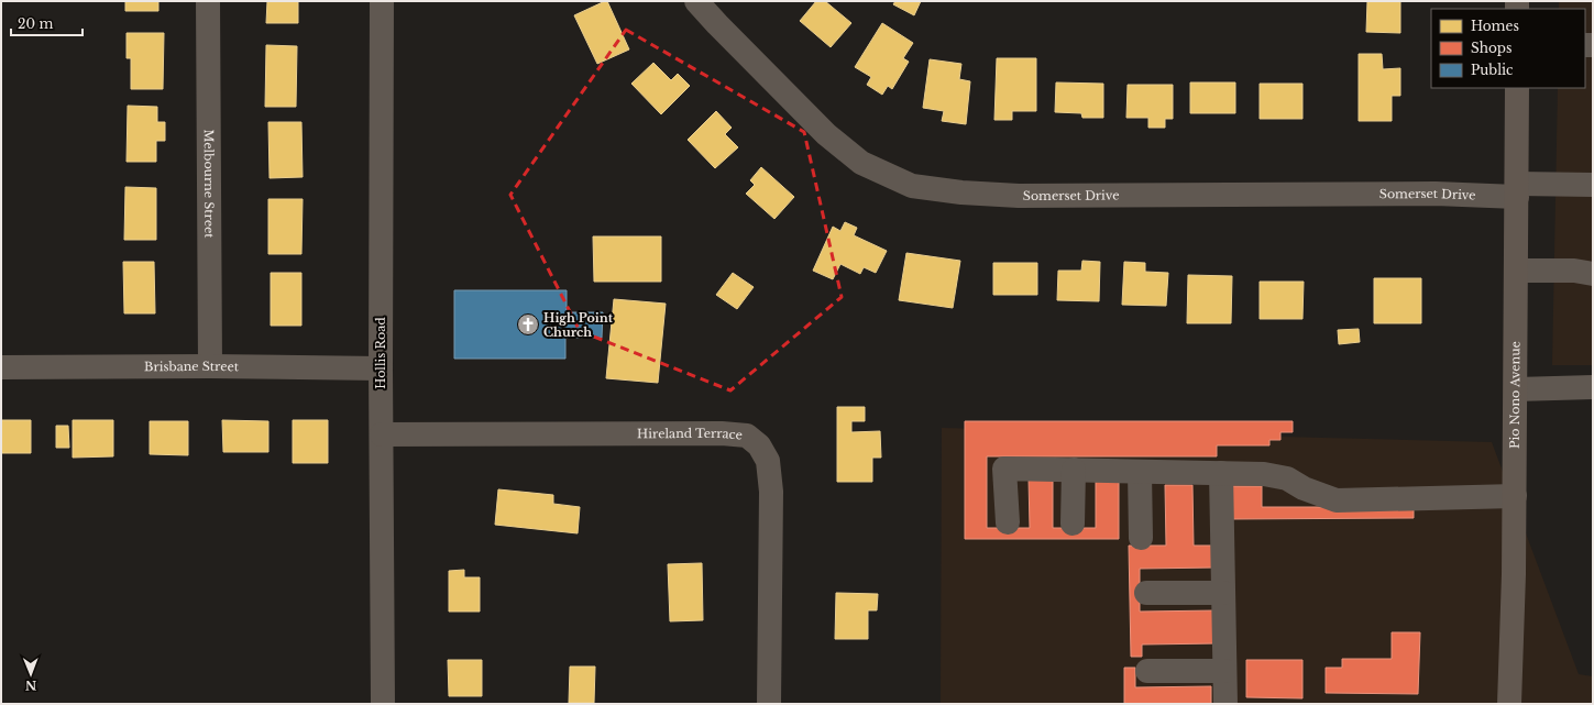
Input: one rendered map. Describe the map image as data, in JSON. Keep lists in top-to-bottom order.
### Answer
{
  "streets": {
    "main road": ["Pio Nono Avenue"],
    "street": [
      "Melbourne Street",
      "Somerset Drive",
      "Hollis Road",
      "Brisbane Street",
      "Hireland Terrace"
    ]
  },
  "crossings": [
    ["Melbourne Street", "Brisbane Street"],
    ["Somerset Drive", "Pio Nono Avenue"],
    ["Hollis Road", "Brisbane Street"],
    ["Hollis Road", "Hireland Terrace"]
  ],
  "places": {
    "church": ["High Point Church"]
  },
  "legend": ["Homes", "Shops", "Public"],
  "scale_bar": "20 m",
  "north": "bottom"
}
